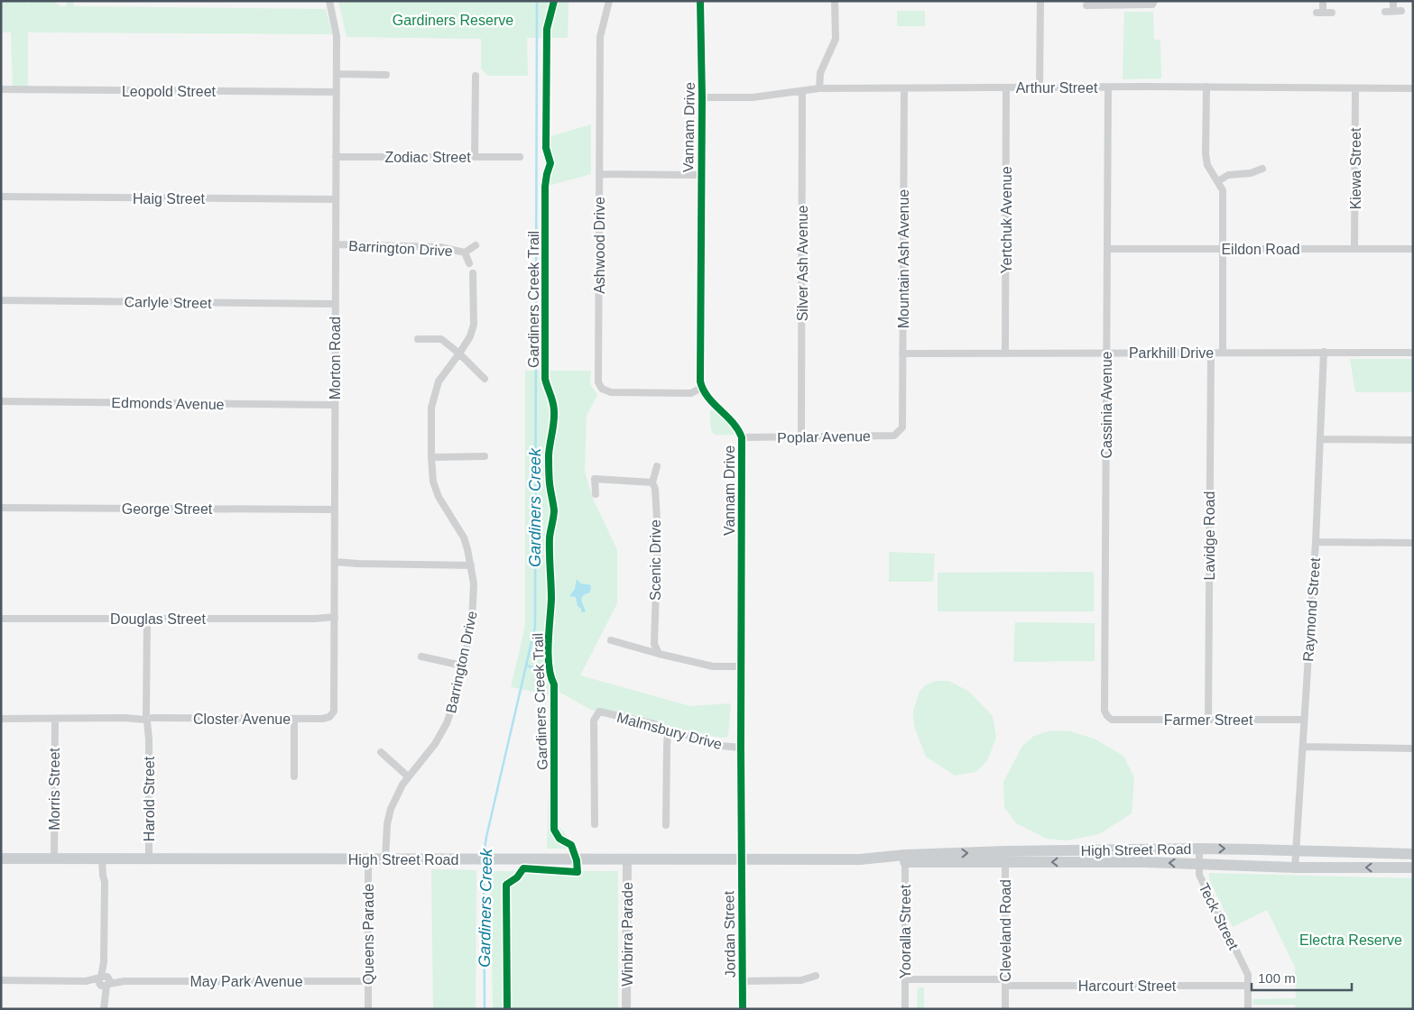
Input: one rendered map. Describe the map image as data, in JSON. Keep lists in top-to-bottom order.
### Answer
{
  "streets": {
    "main road": ["High Street Road"],
    "street": [
      "Arthur Street",
      "Leopold Street",
      "Vannam Drive",
      "Zodiac Street",
      "Kiewa Street",
      "Haig Street",
      "Yertchuk Avenue",
      "Ashwood Drive",
      "Barrington Drive",
      "Eildon Road",
      "Mountain Ash Avenue",
      "Silver Ash Avenue",
      "Carlyle Street",
      "Parkhill Drive",
      "Morton Road",
      "Edmonds Avenue",
      "Cassinia Avenue",
      "Poplar Avenue",
      "George Street",
      "Lavidge Road",
      "Scenic Drive",
      "Raymond Street",
      "Douglas Street",
      "Closter Avenue",
      "Farmer Street",
      "Malmsbury Drive",
      "Morris Street",
      "Harold Street",
      "Teck Street",
      "Cleveland Road",
      "Yooralla Street",
      "Queens Parade",
      "Winbirra Parade",
      "Jordan Street",
      "May Park Avenue",
      "Harcourt Street"
    ],
    "cycle path": ["Gardiners Creek Trail"]
  },
  "crossings": [
    ["Arthur Street", "Vannam Drive"],
    ["Arthur Street", "Kiewa Street"],
    ["Arthur Street", "Yertchuk Avenue"],
    ["Arthur Street", "Mountain Ash Avenue"],
    ["Arthur Street", "Silver Ash Avenue"],
    ["Arthur Street", "Cassinia Avenue"],
    ["Leopold Street", "Morton Road"],
    ["Vannam Drive", "Ashwood Drive"],
    ["Vannam Drive", "Poplar Avenue"],
    ["Vannam Drive", "Malmsbury Drive"],
    ["Vannam Drive", "High Street Road"],
    ["Vannam Drive", "Jordan Street"],
    ["Zodiac Street", "Morton Road"],
    ["Kiewa Street", "Eildon Road"],
    ["Haig Street", "Morton Road"],
    ["Yertchuk Avenue", "Parkhill Drive"],
    ["Barrington Drive", "Morton Road"],
    ["Barrington Drive", "High Street Road"],
    ["Eildon Road", "Cassinia Avenue"],
    ["Mountain Ash Avenue", "Parkhill Drive"],
    ["Mountain Ash Avenue", "Poplar Avenue"],
    ["Silver Ash Avenue", "Poplar Avenue"],
    ["Carlyle Street", "Morton Road"],
    ["Parkhill Drive", "Cassinia Avenue"],
    ["Parkhill Drive", "Lavidge Road"],
    ["Parkhill Drive", "Raymond Street"],
    ["Morton Road", "Edmonds Avenue"],
    ["Morton Road", "George Street"],
    ["Morton Road", "Douglas Street"],
    ["Morton Road", "Closter Avenue"],
    ["Cassinia Avenue", "Farmer Street"],
    ["Lavidge Road", "Farmer Street"],
    ["Raymond Street", "Farmer Street"],
    ["Raymond Street", "High Street Road"],
    ["Douglas Street", "Harold Street"],
    ["Closter Avenue", "Morris Street"],
    ["Closter Avenue", "Harold Street"],
    ["Morris Street", "High Street Road"],
    ["Harold Street", "High Street Road"],
    ["High Street Road", "Teck Street"],
    ["High Street Road", "Cleveland Road"],
    ["High Street Road", "Yooralla Street"],
    ["High Street Road", "Queens Parade"],
    ["High Street Road", "Winbirra Parade"],
    ["High Street Road", "Jordan Street"],
    ["Teck Street", "Harcourt Street"],
    ["Cleveland Road", "Harcourt Street"],
    ["Yooralla Street", "Harcourt Street"],
    ["Queens Parade", "May Park Avenue"]
  ],
  "water": ["Gardiners Creek"],
  "parks": ["Gardiners Reserve", "Electra Reserve"],
  "scale_bar": "100 m"
}
